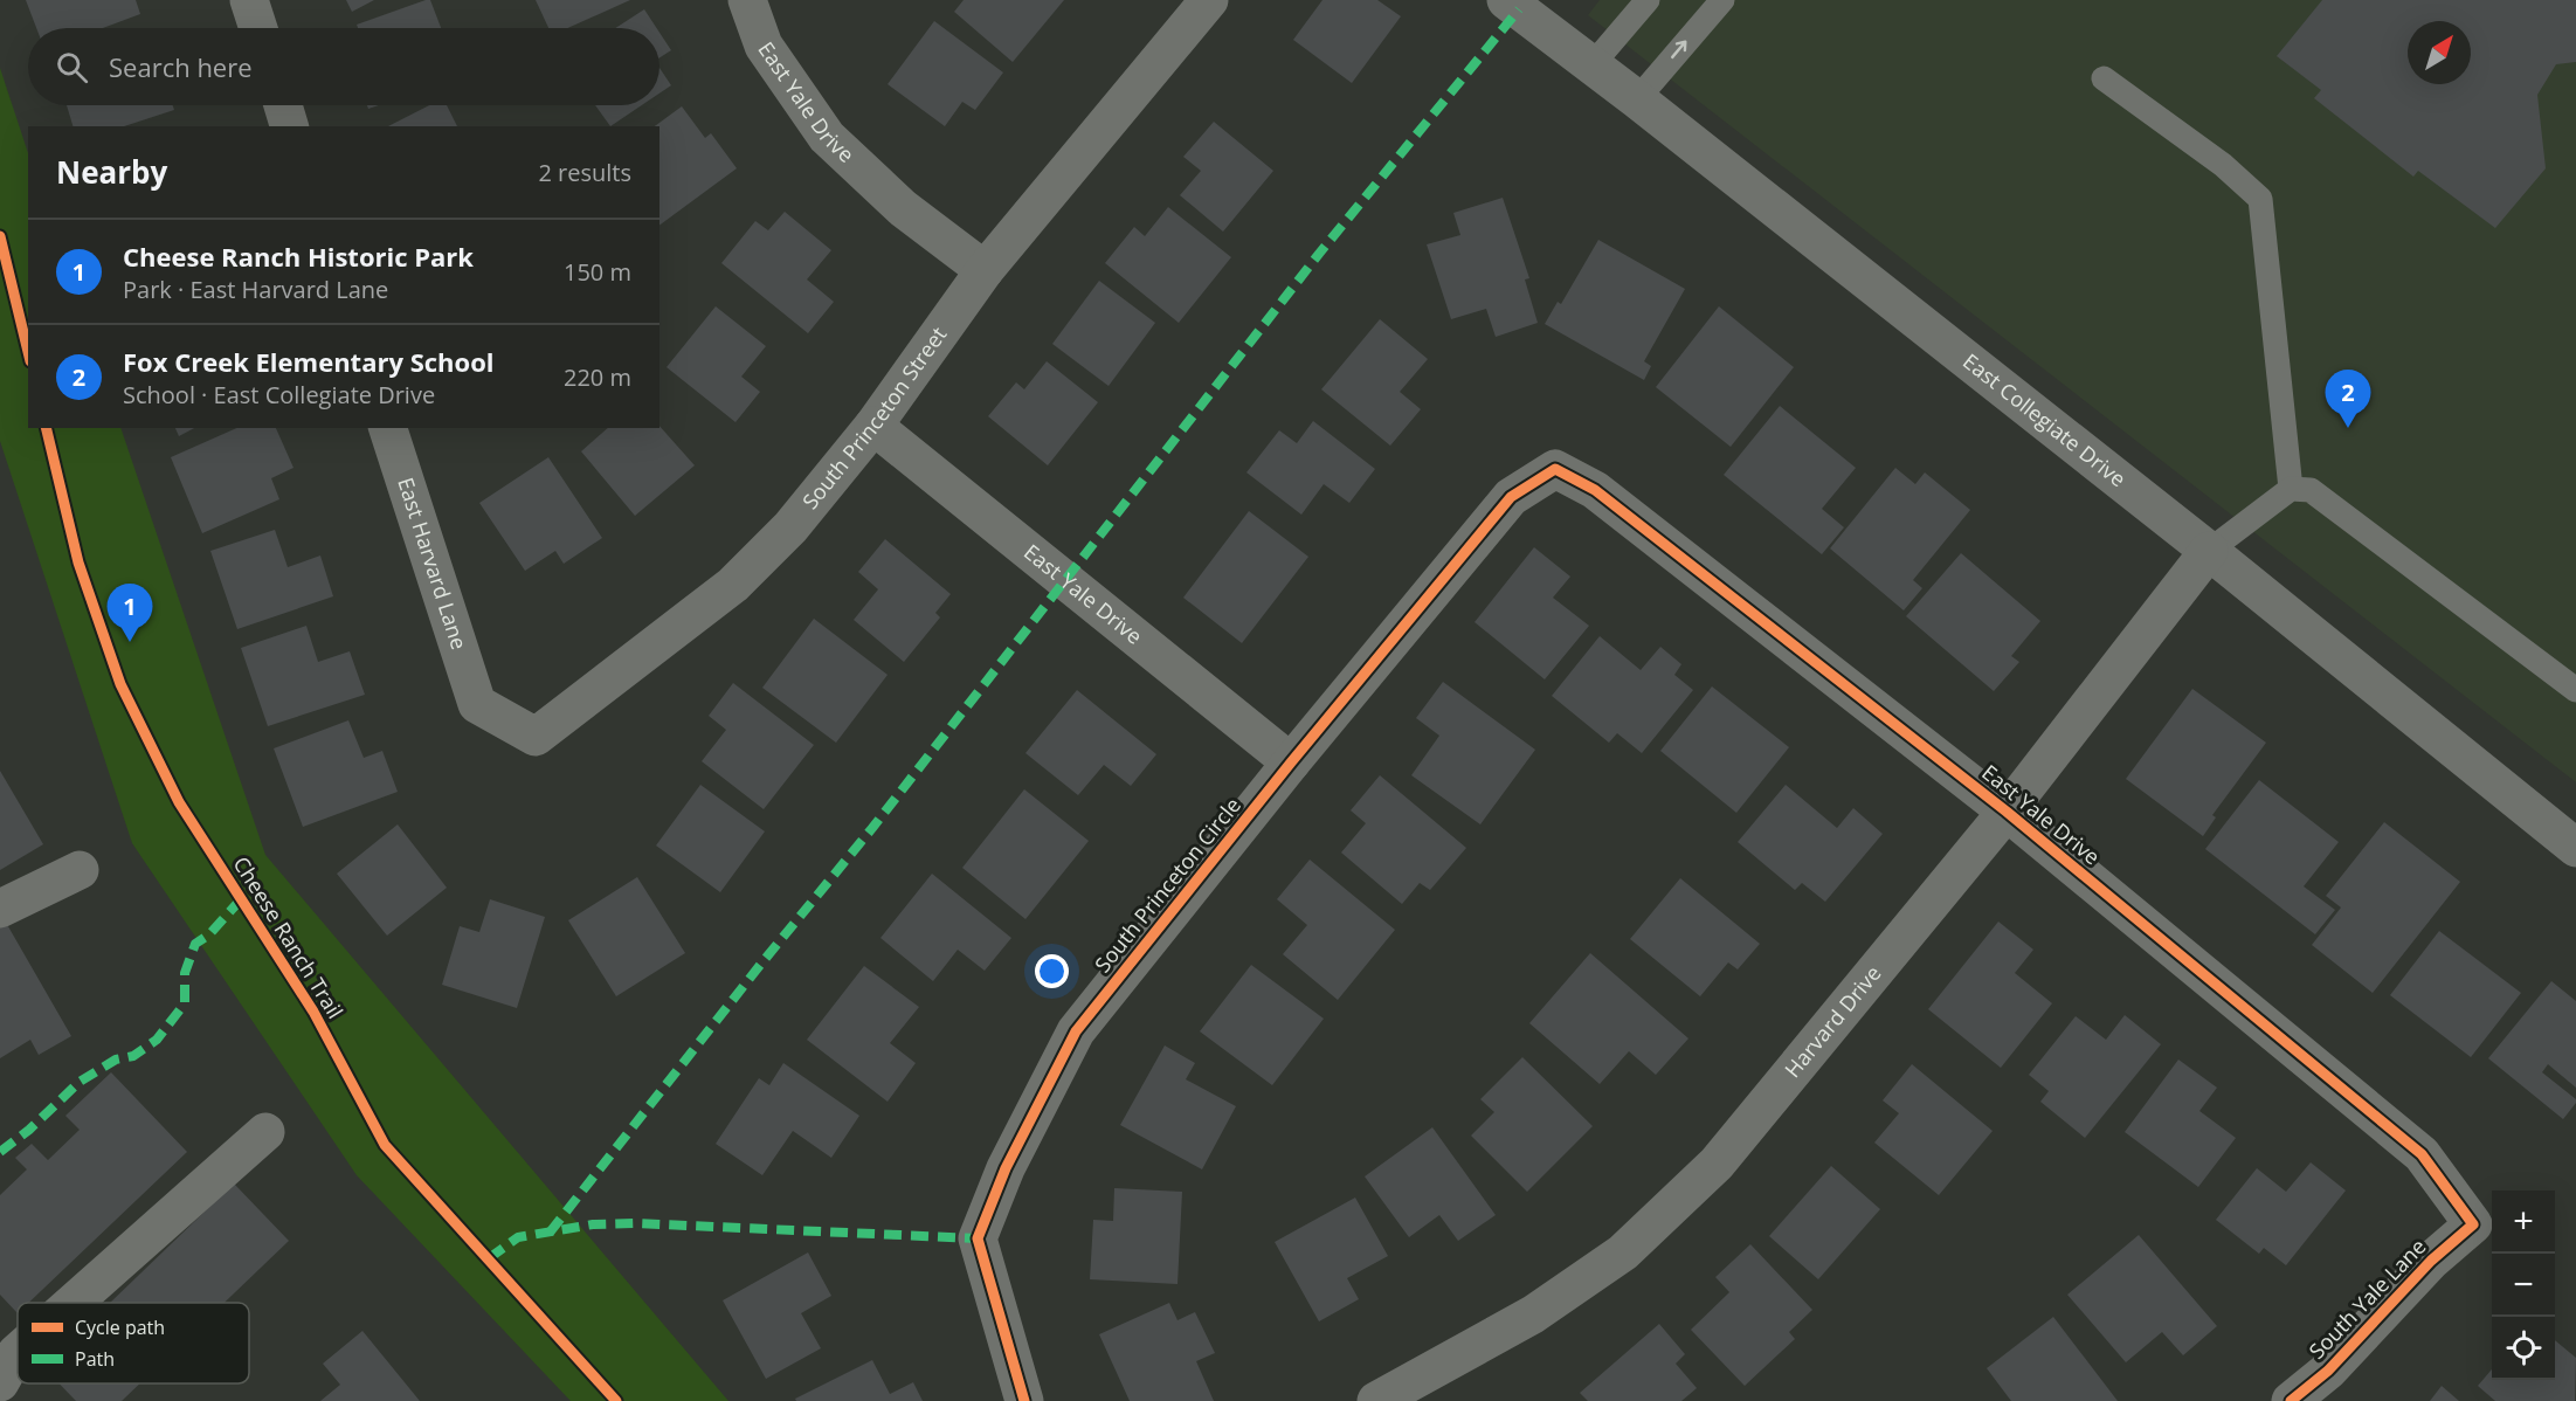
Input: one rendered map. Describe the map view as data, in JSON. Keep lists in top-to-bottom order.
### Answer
{
  "streets": {
    "street": [
      "East Yale Drive",
      "South Princeton Street",
      "East Collegiate Drive",
      "East Harvard Lane",
      "South Princeton Circle",
      "Harvard Drive",
      "South Yale Lane"
    ],
    "cycle path": ["Cheese Ranch Trail"]
  },
  "crossings": [
    ["East Yale Drive", "South Princeton Street"],
    ["East Yale Drive", "South Princeton Circle"],
    ["East Yale Drive", "Harvard Drive"],
    ["East Yale Drive", "South Yale Lane"],
    ["South Princeton Street", "East Harvard Lane"],
    ["East Collegiate Drive", "Harvard Drive"]
  ],
  "legend": ["Cycle path", "Path"],
  "north": "top right",
  "page": {
    "search": "Search here",
    "heading": ["Nearby", "2 results"],
    "list": [
      {
        "mark": "1",
        "name": "Cheese Ranch Historic Park",
        "note": "Park · East Harvard Lane",
        "value": "150 m"
      },
      {
        "mark": "2",
        "name": "Fox Creek Elementary School",
        "note": "School · East Collegiate Drive",
        "value": "220 m"
      }
    ],
    "pins": ["2", "1"],
    "map_buttons": ["+", "−"]
  }
}
